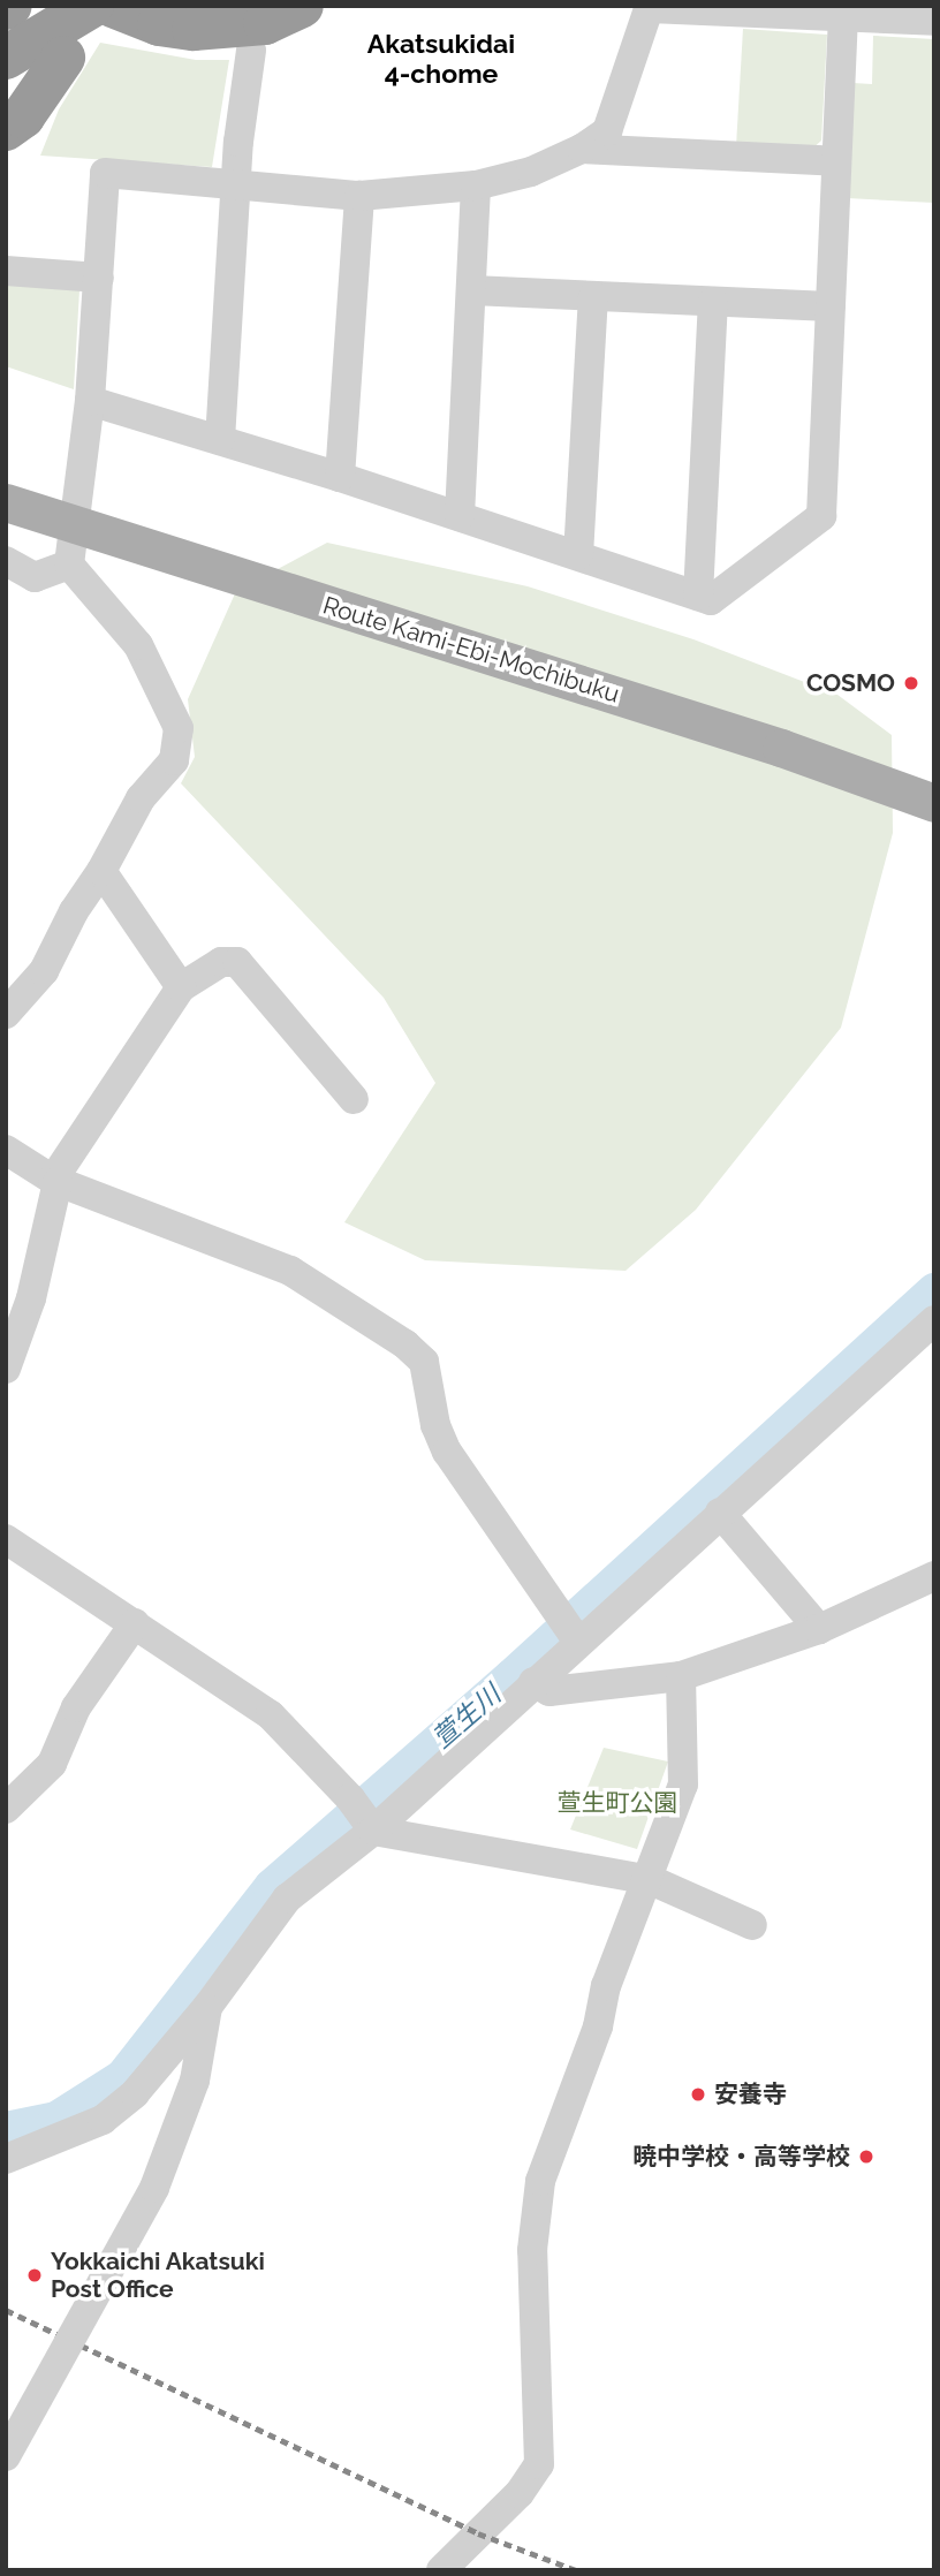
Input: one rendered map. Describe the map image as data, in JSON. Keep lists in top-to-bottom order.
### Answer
{
  "streets": {
    "main road": ["Route Kami-Ebi-Mochibuku"]
  },
  "districts": ["Akatsukidai 4-chome"],
  "water": ["萱生川"],
  "parks": ["萱生町公園"],
  "places": [
    "COSMO",
    "安養寺",
    "暁中学校・高等学校",
    "Yokkaichi Akatsuki Post Office"
  ]
}
